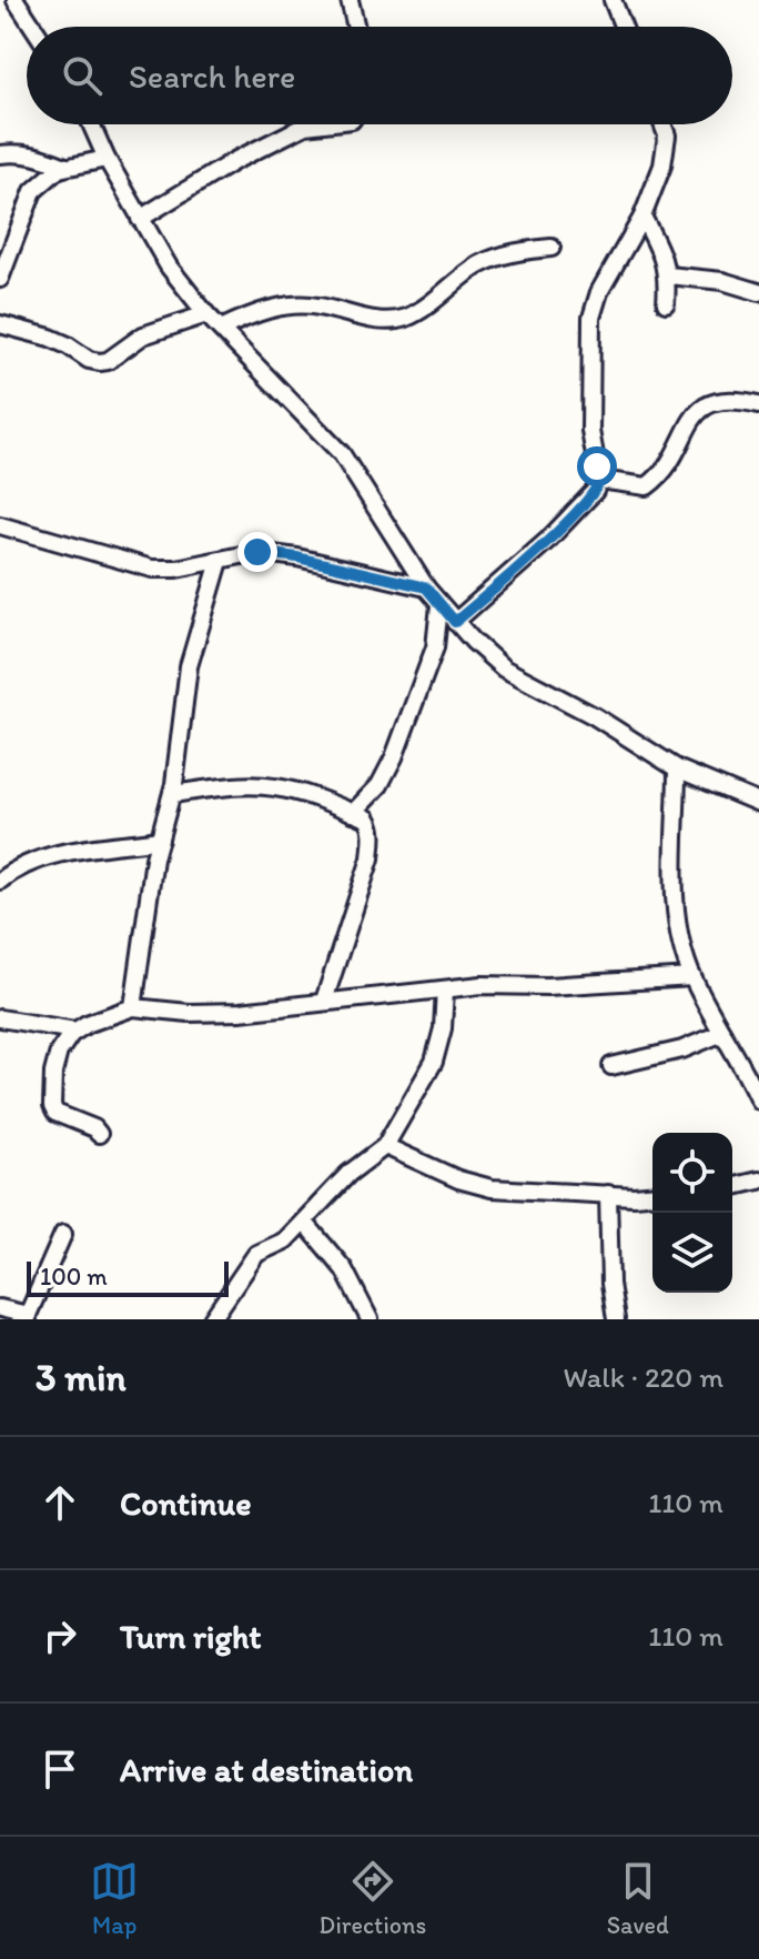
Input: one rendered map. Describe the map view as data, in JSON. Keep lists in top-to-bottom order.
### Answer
{
  "scale_bar": "100 m",
  "page": {
    "search": "Search here",
    "scale": "100 m",
    "heading": ["3 min", "Walk · 220 m"],
    "list": [
      ["Continue", "110 m"],
      ["Turn right", "110 m"],
      "Arrive at destination"
    ],
    "nav": ["Map", "Directions", "Saved"]
  }
}
